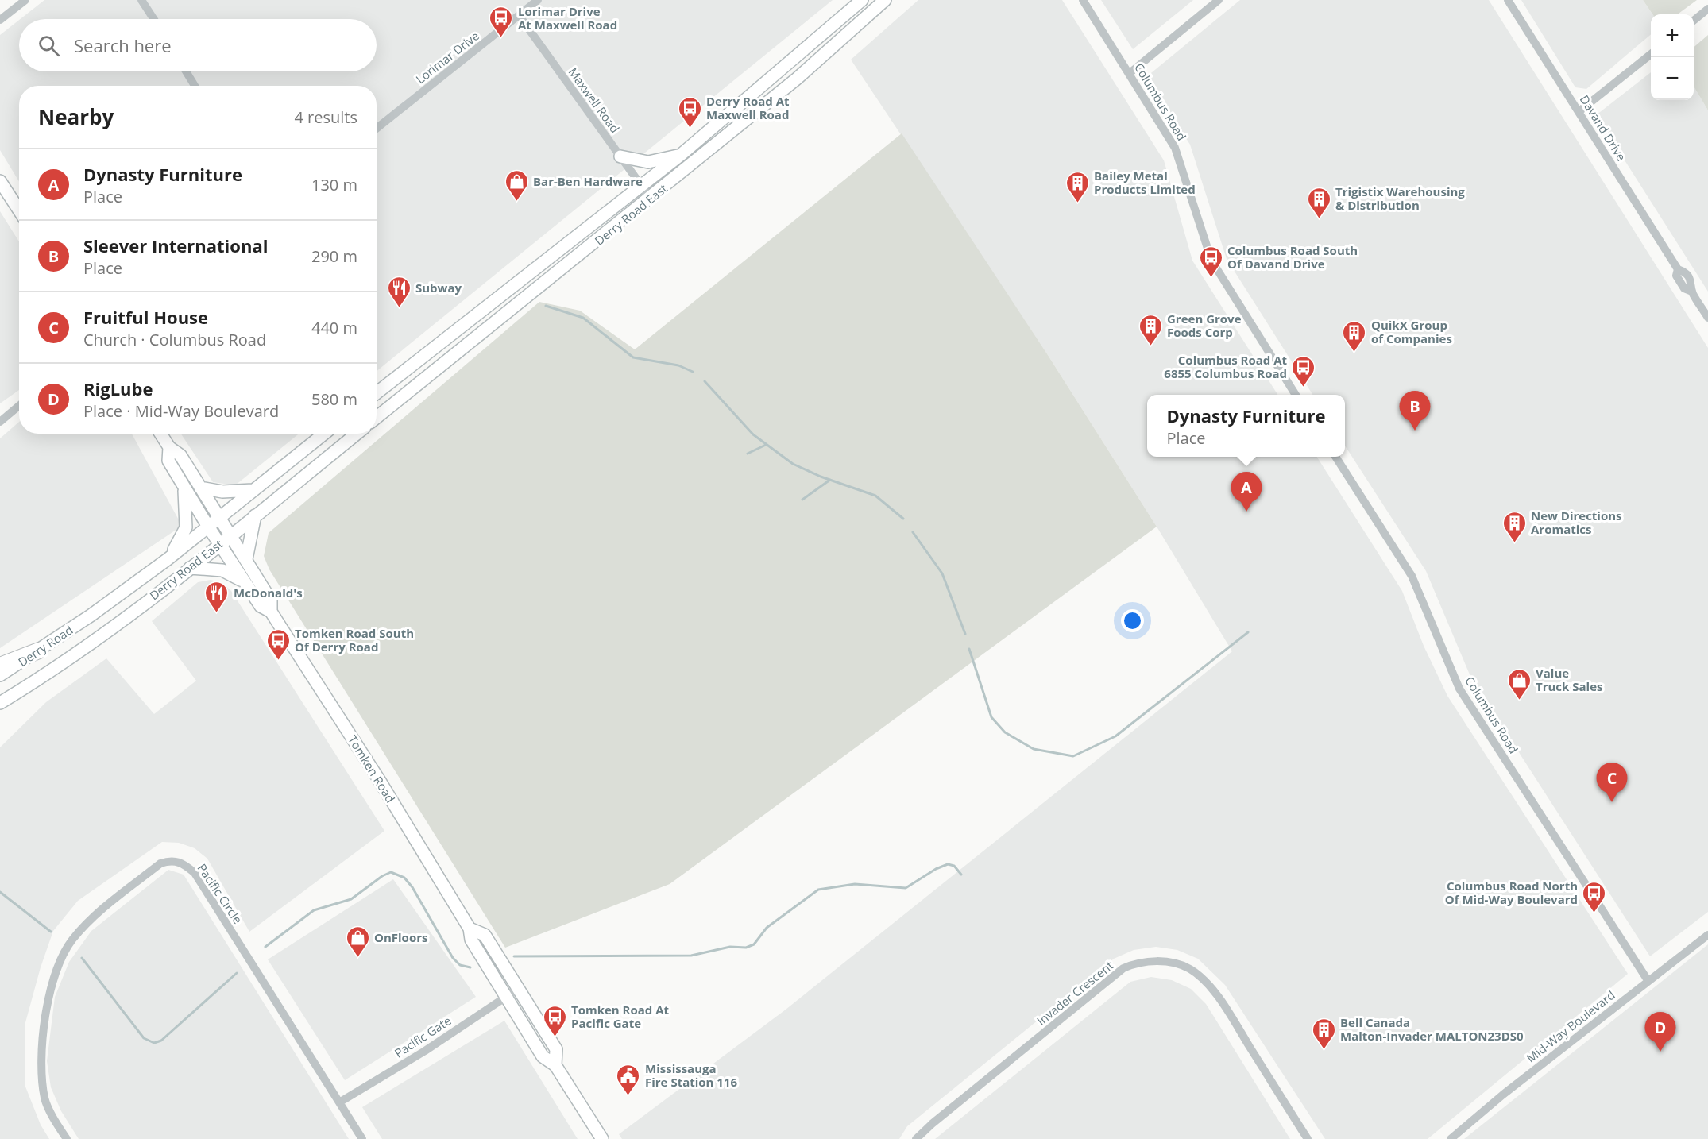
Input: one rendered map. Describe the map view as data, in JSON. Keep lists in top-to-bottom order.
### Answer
{
  "streets": {
    "main road": ["Derry Road East", "Derry Road", "Tomken Road"],
    "street": [
      "Lorimar Drive",
      "Maxwell Road",
      "Columbus Road",
      "Davand Drive",
      "Pacific Circle",
      "Invader Crescent",
      "Mid-Way Boulevard",
      "Pacific Gate"
    ]
  },
  "crossings": [
    ["Lorimar Drive", "Maxwell Road"],
    ["Maxwell Road", "Derry Road East"],
    ["Columbus Road", "Mid-Way Boulevard"],
    ["Derry Road East", "Derry Road"],
    ["Derry Road East", "Tomken Road"],
    ["Tomken Road", "Pacific Gate"],
    ["Pacific Circle", "Pacific Gate"]
  ],
  "places": {
    "bus stop": [
      "Lorimar Drive At Maxwell Road",
      "Derry Road At Maxwell Road",
      "Columbus Road South Of Davand Drive",
      "Columbus Road At 6855 Columbus Road",
      "Tomken Road South Of Derry Road",
      "Columbus Road North Of Mid-Way Boulevard",
      "Tomken Road At Pacific Gate"
    ],
    "shop": ["Bar-Ben Hardware", "Value Truck Sales", "OnFloors"],
    "building": [
      "Bailey Metal Products Limited",
      "Trigistix Warehousing & Distribution",
      "Green Grove Foods Corp",
      "QuikX Group of Companies",
      "New Directions Aromatics",
      "Bell Canada Malton-Invader MALTON23DS0"
    ],
    "restaurant": ["Subway", "McDonald's"],
    "public building": ["Mississauga Fire Station 116"]
  },
  "page": {
    "map_buttons": ["+", "−"],
    "search": "Search here",
    "heading": ["Nearby", "4 results"],
    "list": [
      {
        "mark": "A",
        "name": "Dynasty Furniture",
        "note": "Place",
        "value": "130 m"
      },
      {
        "mark": "B",
        "name": "Sleever International",
        "note": "Place",
        "value": "290 m"
      },
      {
        "mark": "C",
        "name": "Fruitful House",
        "note": "Church · Columbus Road",
        "value": "440 m"
      },
      {
        "mark": "D",
        "name": "RigLube",
        "note": "Place · Mid-Way Boulevard",
        "value": "580 m"
      }
    ],
    "pins": [
      "B",
      "A",
      "C",
      "D"
    ],
    "popup": ["Dynasty Furniture", "Place"]
  }
}
